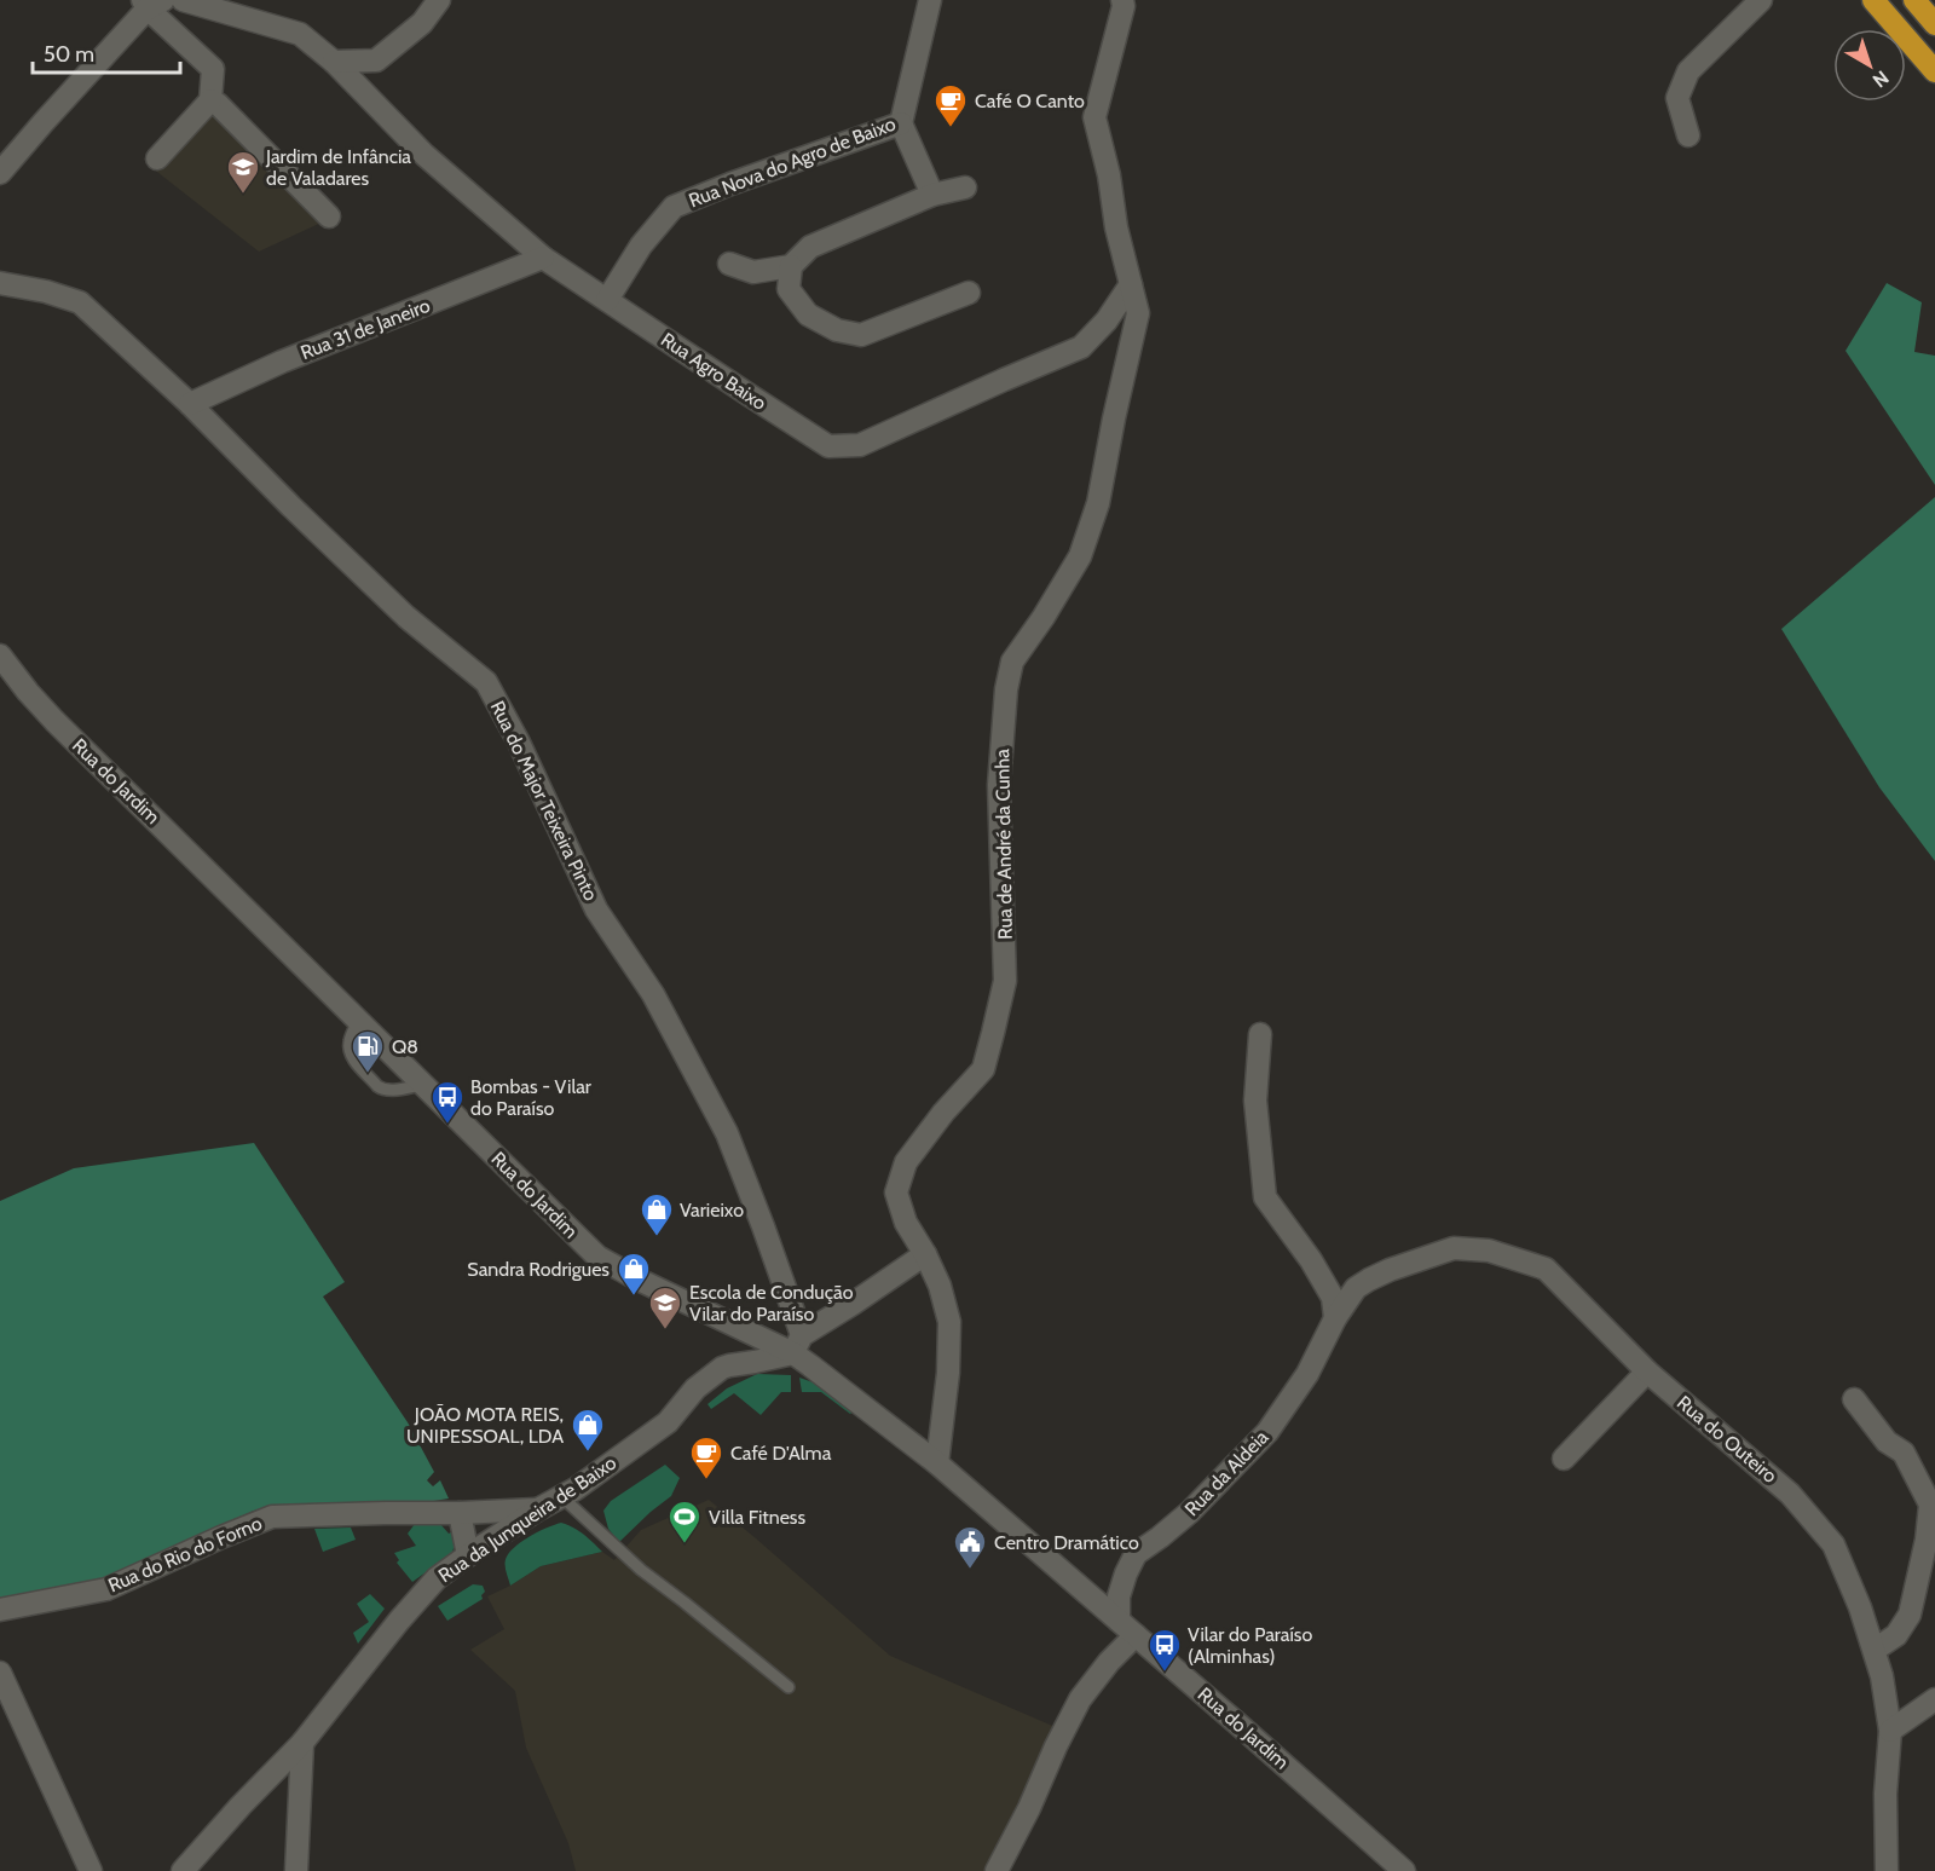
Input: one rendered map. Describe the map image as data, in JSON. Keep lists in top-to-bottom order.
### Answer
{
  "streets": {
    "street": [
      "Rua Nova do Agro de Baixo",
      "Rua 31 de Janeiro",
      "Rua Agro Baixo",
      "Rua do Jardim",
      "Rua do Major Teixeira Pinto",
      "Rua de André da Cunha",
      "Rua do Outeiro",
      "Rua da Aldeia",
      "Rua da Junqueira de Baixo",
      "Rua do Rio do Forno"
    ]
  },
  "crossings": [
    ["Rua Nova do Agro de Baixo", "Rua Agro Baixo"],
    ["Rua 31 de Janeiro", "Rua Agro Baixo"],
    ["Rua 31 de Janeiro", "Rua do Major Teixeira Pinto"],
    ["Rua Agro Baixo", "Rua de André da Cunha"],
    ["Rua do Jardim", "Rua do Major Teixeira Pinto"],
    ["Rua do Jardim", "Rua de André da Cunha"],
    ["Rua do Jardim", "Rua da Aldeia"],
    ["Rua do Jardim", "Rua da Junqueira de Baixo"],
    ["Rua do Major Teixeira Pinto", "Rua da Junqueira de Baixo"],
    ["Rua de André da Cunha", "Rua da Junqueira de Baixo"],
    ["Rua do Outeiro", "Rua da Aldeia"],
    ["Rua da Junqueira de Baixo", "Rua do Rio do Forno"]
  ],
  "places": {
    "cafe": ["Café O Canto", "Café D'Alma"],
    "school or university": ["Jardim de Infância de Valadares", "Escola de Condução Vilar do Paraíso"],
    "fuel station": ["Q8"],
    "bus stop": ["Bombas - Vilar do Paraíso", "Vilar do Paraíso (Alminhas)"],
    "shop": ["Varieixo", "Sandra Rodrigues", "JOÃO MOTA REIS, UNIPESSOAL, LDA"],
    "sports": ["Villa Fitness"],
    "public building": ["Centro Dramático"]
  },
  "scale_bar": "50 m",
  "north": "bottom right"
}
